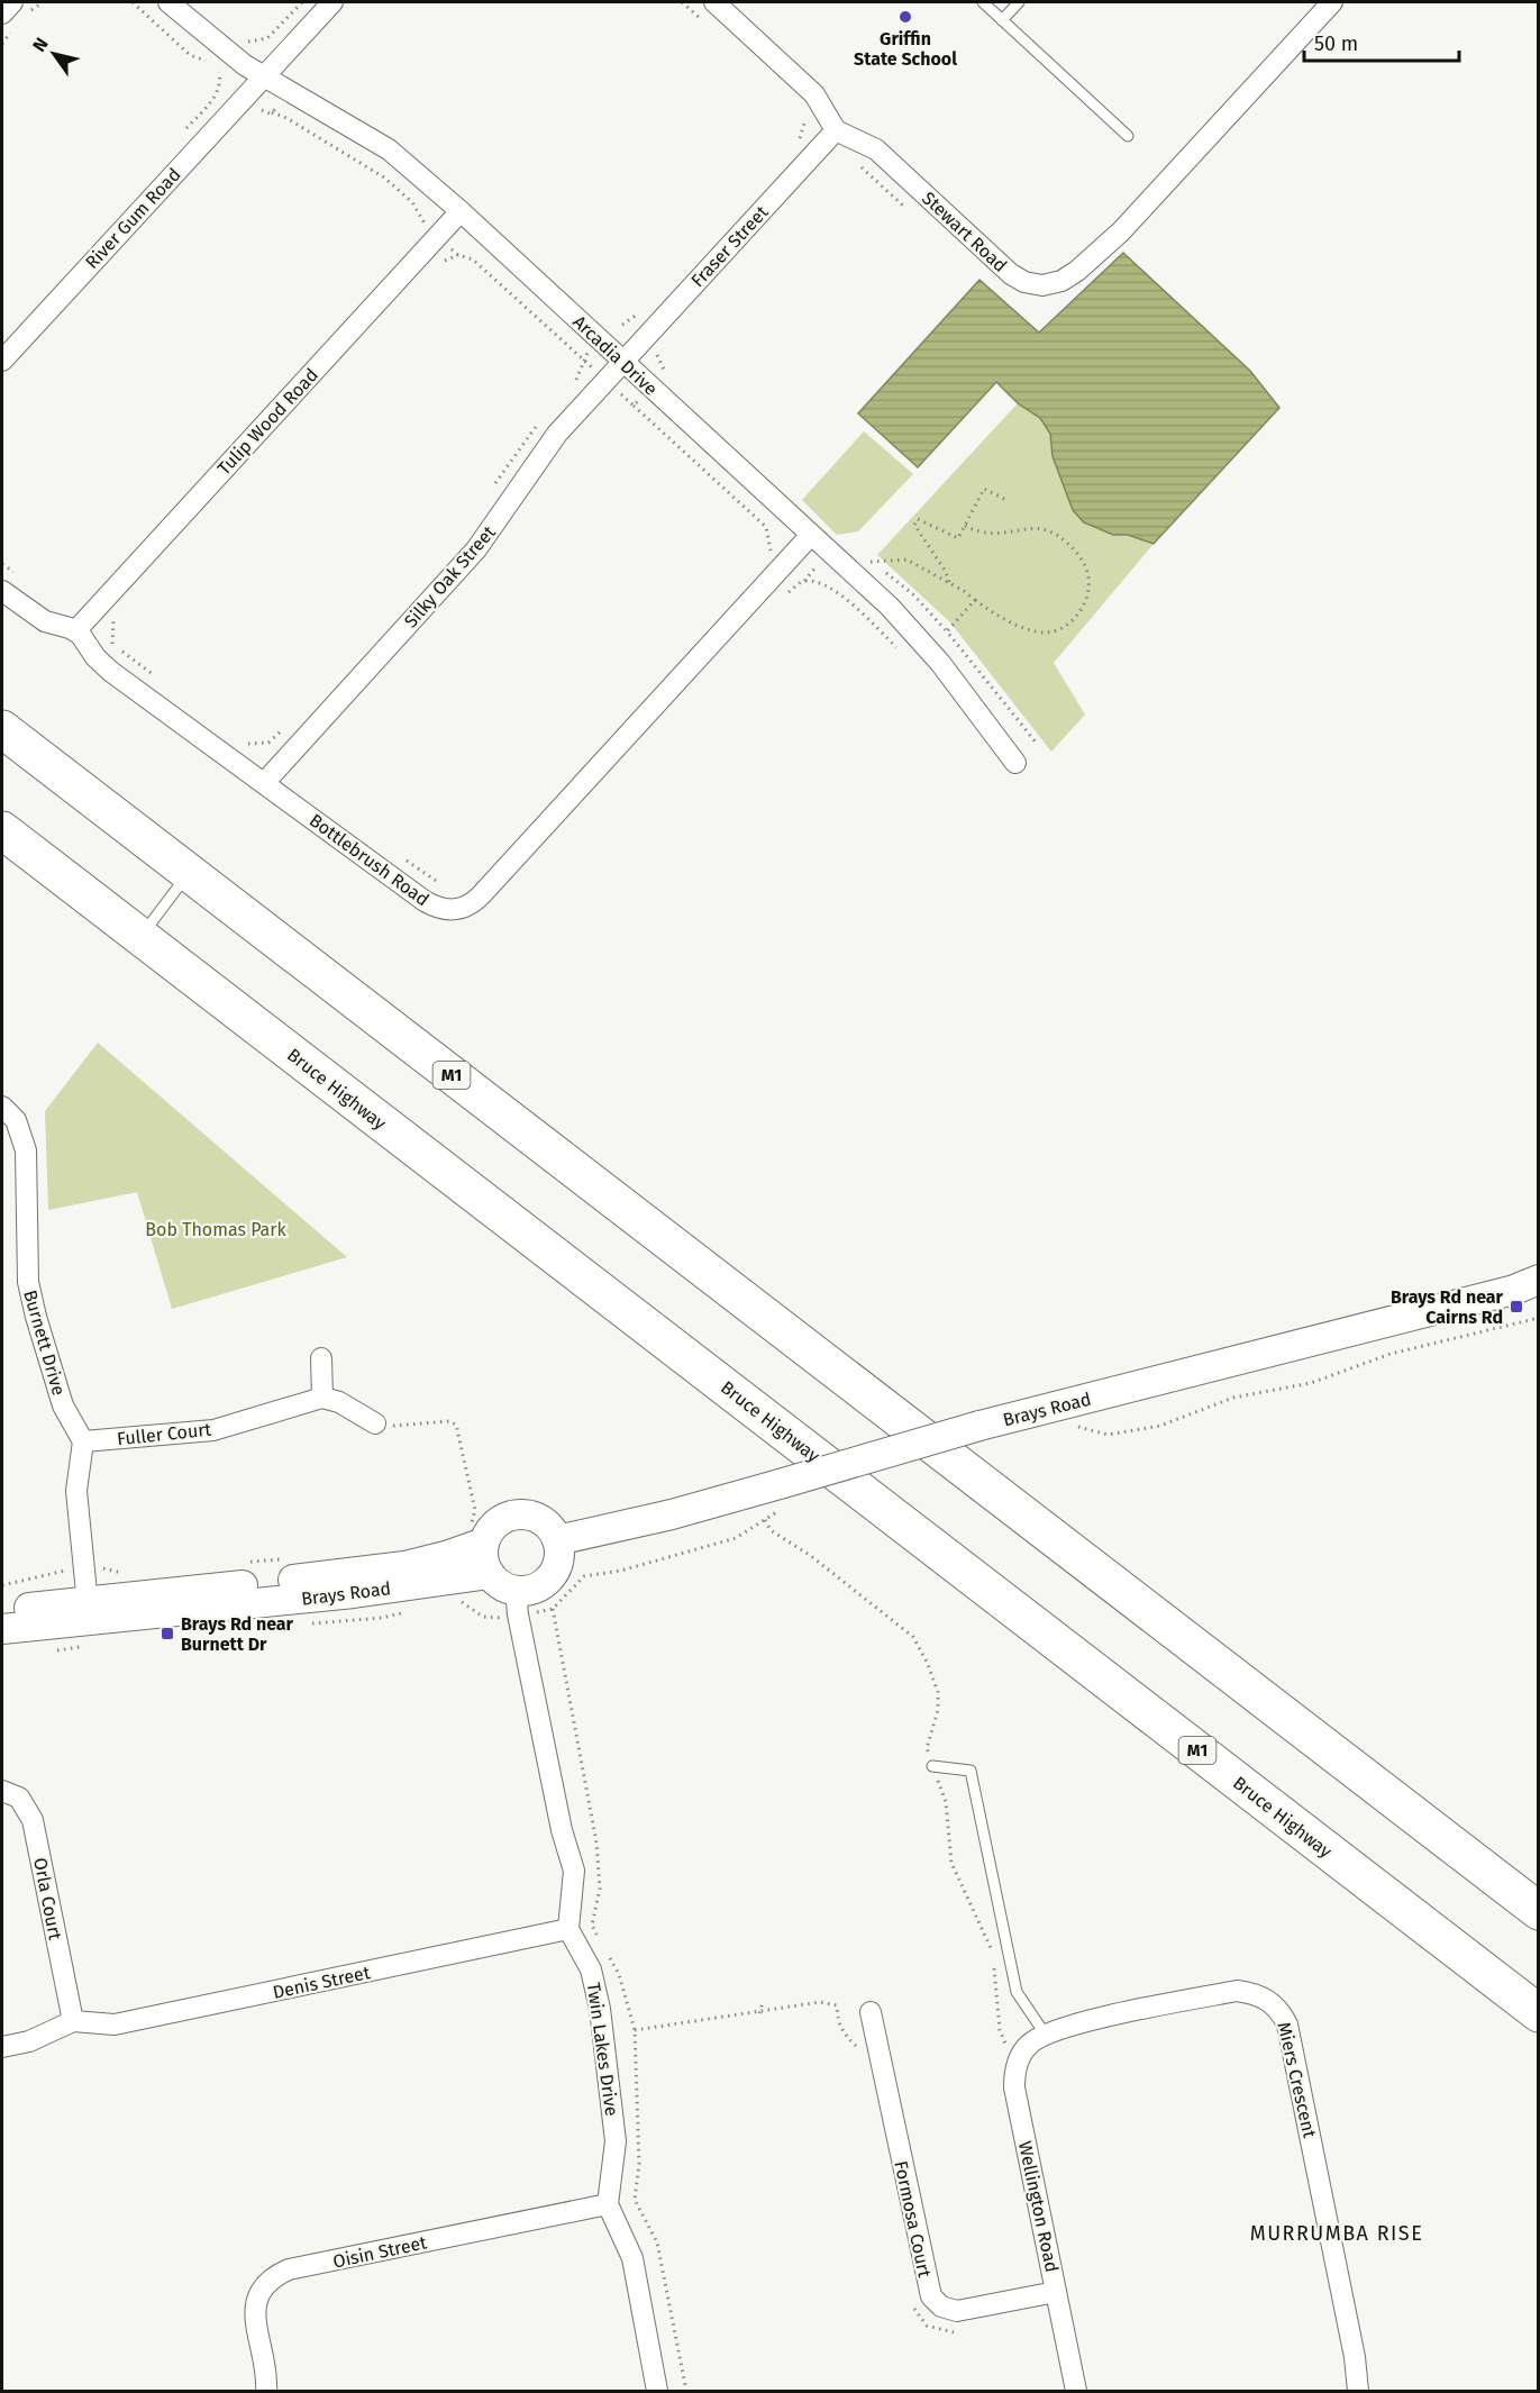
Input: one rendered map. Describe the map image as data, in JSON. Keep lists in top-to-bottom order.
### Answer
{
  "streets": {
    "highway": ["M1", "Bruce Highway"],
    "main road": ["Brays Road"],
    "street": [
      "River Gum Road",
      "Stewart Road",
      "Fraser Street",
      "Arcadia Drive",
      "Tulip Wood Road",
      "Silky Oak Street",
      "Bottlebrush Road",
      "Burnett Drive",
      "Fuller Court",
      "Orla Court",
      "Denis Street",
      "Twin Lakes Drive",
      "Miers Crescent",
      "Wellington Road",
      "Formosa Court",
      "Oisin Street"
    ]
  },
  "crossings": [
    ["River Gum Road", "Arcadia Drive"],
    ["Stewart Road", "Fraser Street"],
    ["Fraser Street", "Arcadia Drive"],
    ["Fraser Street", "Silky Oak Street"],
    ["Arcadia Drive", "Tulip Wood Road"],
    ["Arcadia Drive", "Silky Oak Street"],
    ["Arcadia Drive", "Bottlebrush Road"],
    ["Tulip Wood Road", "Bottlebrush Road"],
    ["Silky Oak Street", "Bottlebrush Road"],
    ["Burnett Drive", "Fuller Court"],
    ["Orla Court", "Denis Street"],
    ["Denis Street", "Twin Lakes Drive"],
    ["Twin Lakes Drive", "Oisin Street"],
    ["Wellington Road", "Formosa Court"]
  ],
  "districts": ["MURRUMBA RISE"],
  "parks": ["Bob Thomas Park"],
  "places": {
    "other": ["Griffin State School"],
    "transit": ["Brays Rd near Cairns Rd", "Brays Rd near Burnett Dr"]
  },
  "scale_bar": "50 m",
  "north": "top left"
}
